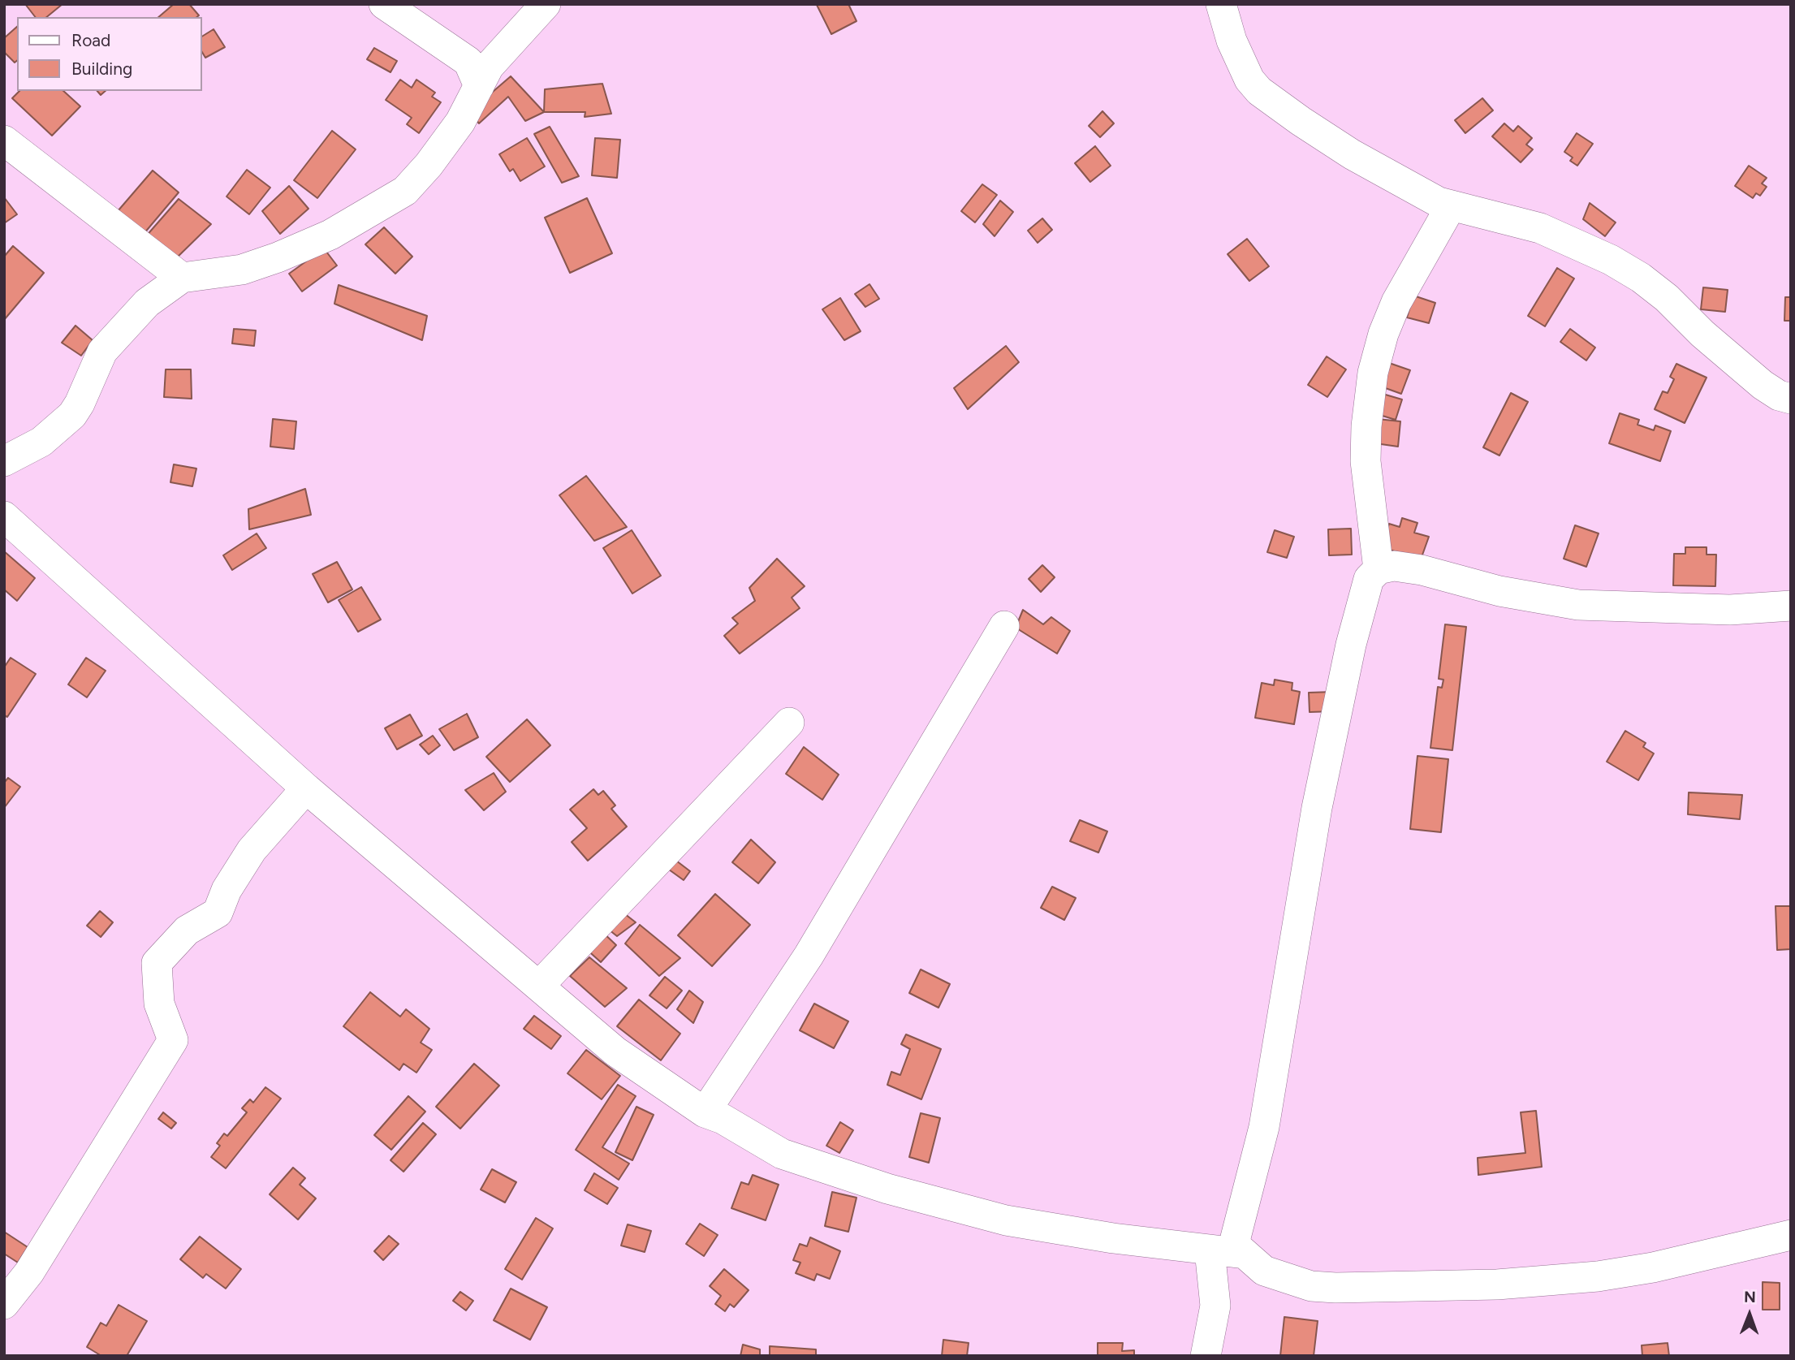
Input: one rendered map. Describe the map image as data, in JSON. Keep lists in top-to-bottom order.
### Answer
{
  "legend": ["Road", "Building"],
  "north": "top"
}
